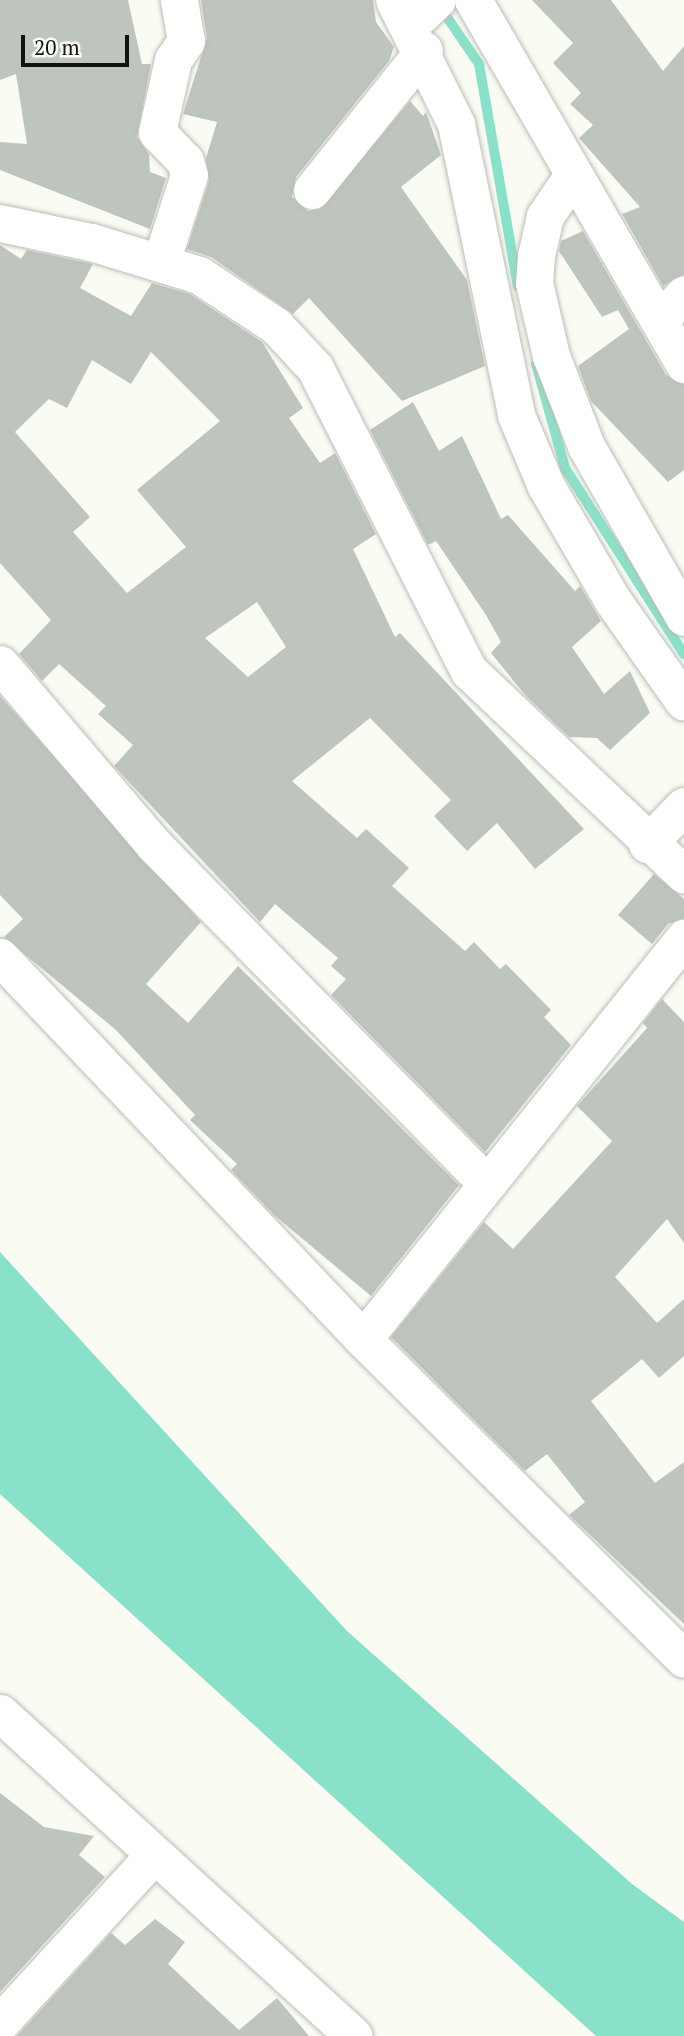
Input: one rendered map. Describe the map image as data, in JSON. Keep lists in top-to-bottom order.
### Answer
{
  "scale_bar": "20 m"
}
